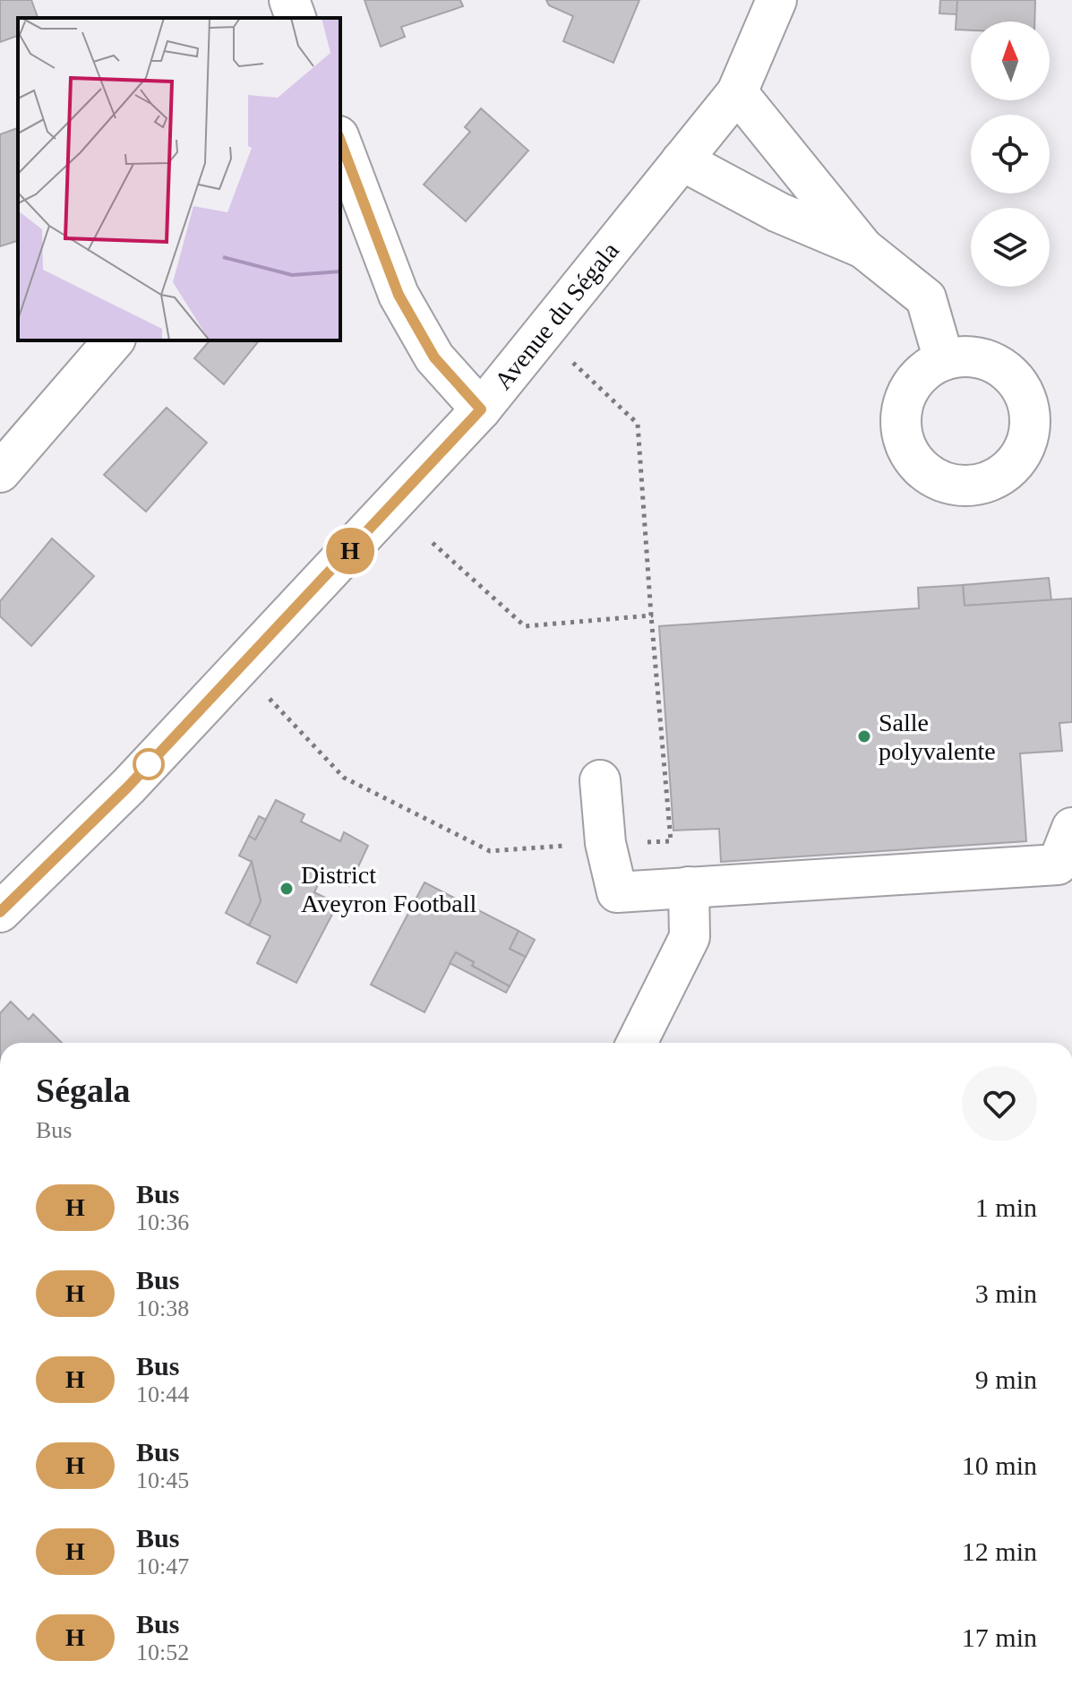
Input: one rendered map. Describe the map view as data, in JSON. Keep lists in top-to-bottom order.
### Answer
{
  "streets": {
    "street": ["Avenue du Ségala"]
  },
  "places": ["Salle polyvalente", "District Aveyron Football"],
  "lines": ["bus line H"],
  "north": "top",
  "page": {
    "on_map": "H",
    "heading": ["Ségala", "Bus"],
    "list": [
      {
        "mark": "H",
        "name": "Bus",
        "note": "10:36",
        "value": "1 min"
      },
      {
        "mark": "H",
        "name": "Bus",
        "note": "10:38",
        "value": "3 min"
      },
      {
        "mark": "H",
        "name": "Bus",
        "note": "10:44",
        "value": "9 min"
      },
      {
        "mark": "H",
        "name": "Bus",
        "note": "10:45",
        "value": "10 min"
      },
      {
        "mark": "H",
        "name": "Bus",
        "note": "10:47",
        "value": "12 min"
      },
      {
        "mark": "H",
        "name": "Bus",
        "note": "10:52",
        "value": "17 min"
      }
    ]
  }
}
